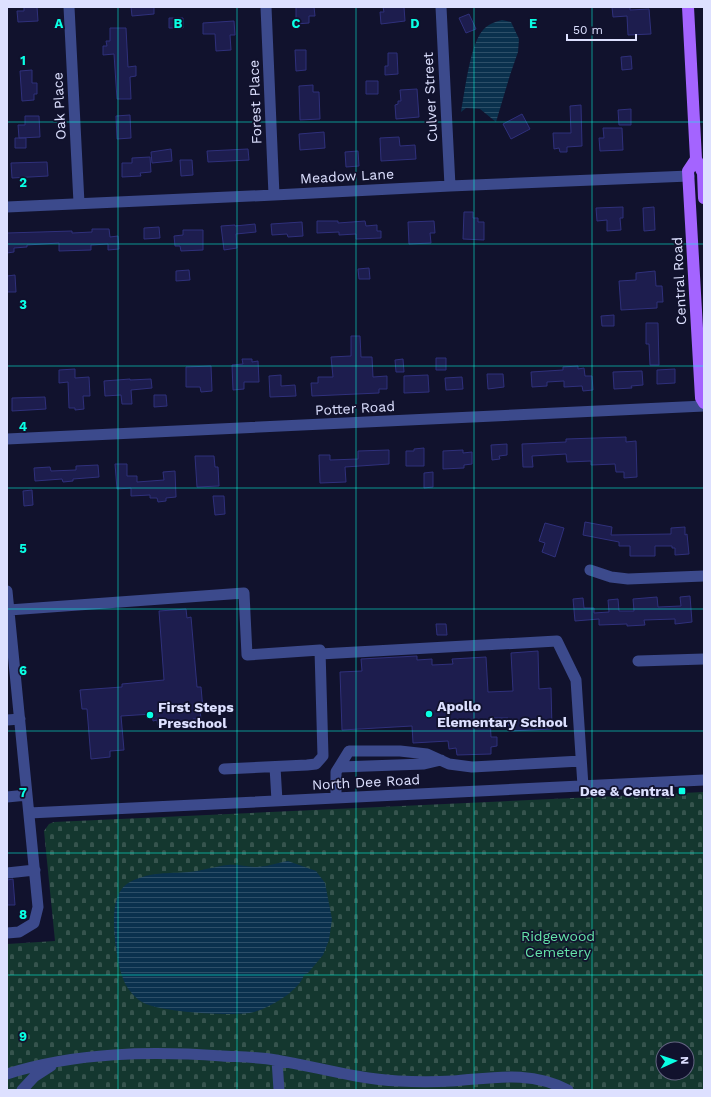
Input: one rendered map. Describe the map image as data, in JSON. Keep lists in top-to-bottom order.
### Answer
{
  "streets": {
    "main road": ["Central Road"],
    "street": [
      "Culver Street",
      "Forest Place",
      "Oak Place",
      "Meadow Lane",
      "Potter Road",
      "North Dee Road"
    ]
  },
  "crossings": [
    ["Culver Street", "Meadow Lane"],
    ["Forest Place", "Meadow Lane"],
    ["Oak Place", "Meadow Lane"],
    ["Meadow Lane", "Central Road"]
  ],
  "parks": ["Ridgewood Cemetery"],
  "places": {
    "other": ["Apollo Elementary School", "First Steps Preschool"],
    "transit": ["Dee & Central"]
  },
  "scale_bar": "50 m",
  "north": "right",
  "grid": {
    "columns": [
      "A",
      "B",
      "C",
      "D",
      "E"
    ],
    "rows": [
      "1",
      "2",
      "3",
      "4",
      "5",
      "6",
      "7",
      "8",
      "9"
    ]
  }
}
